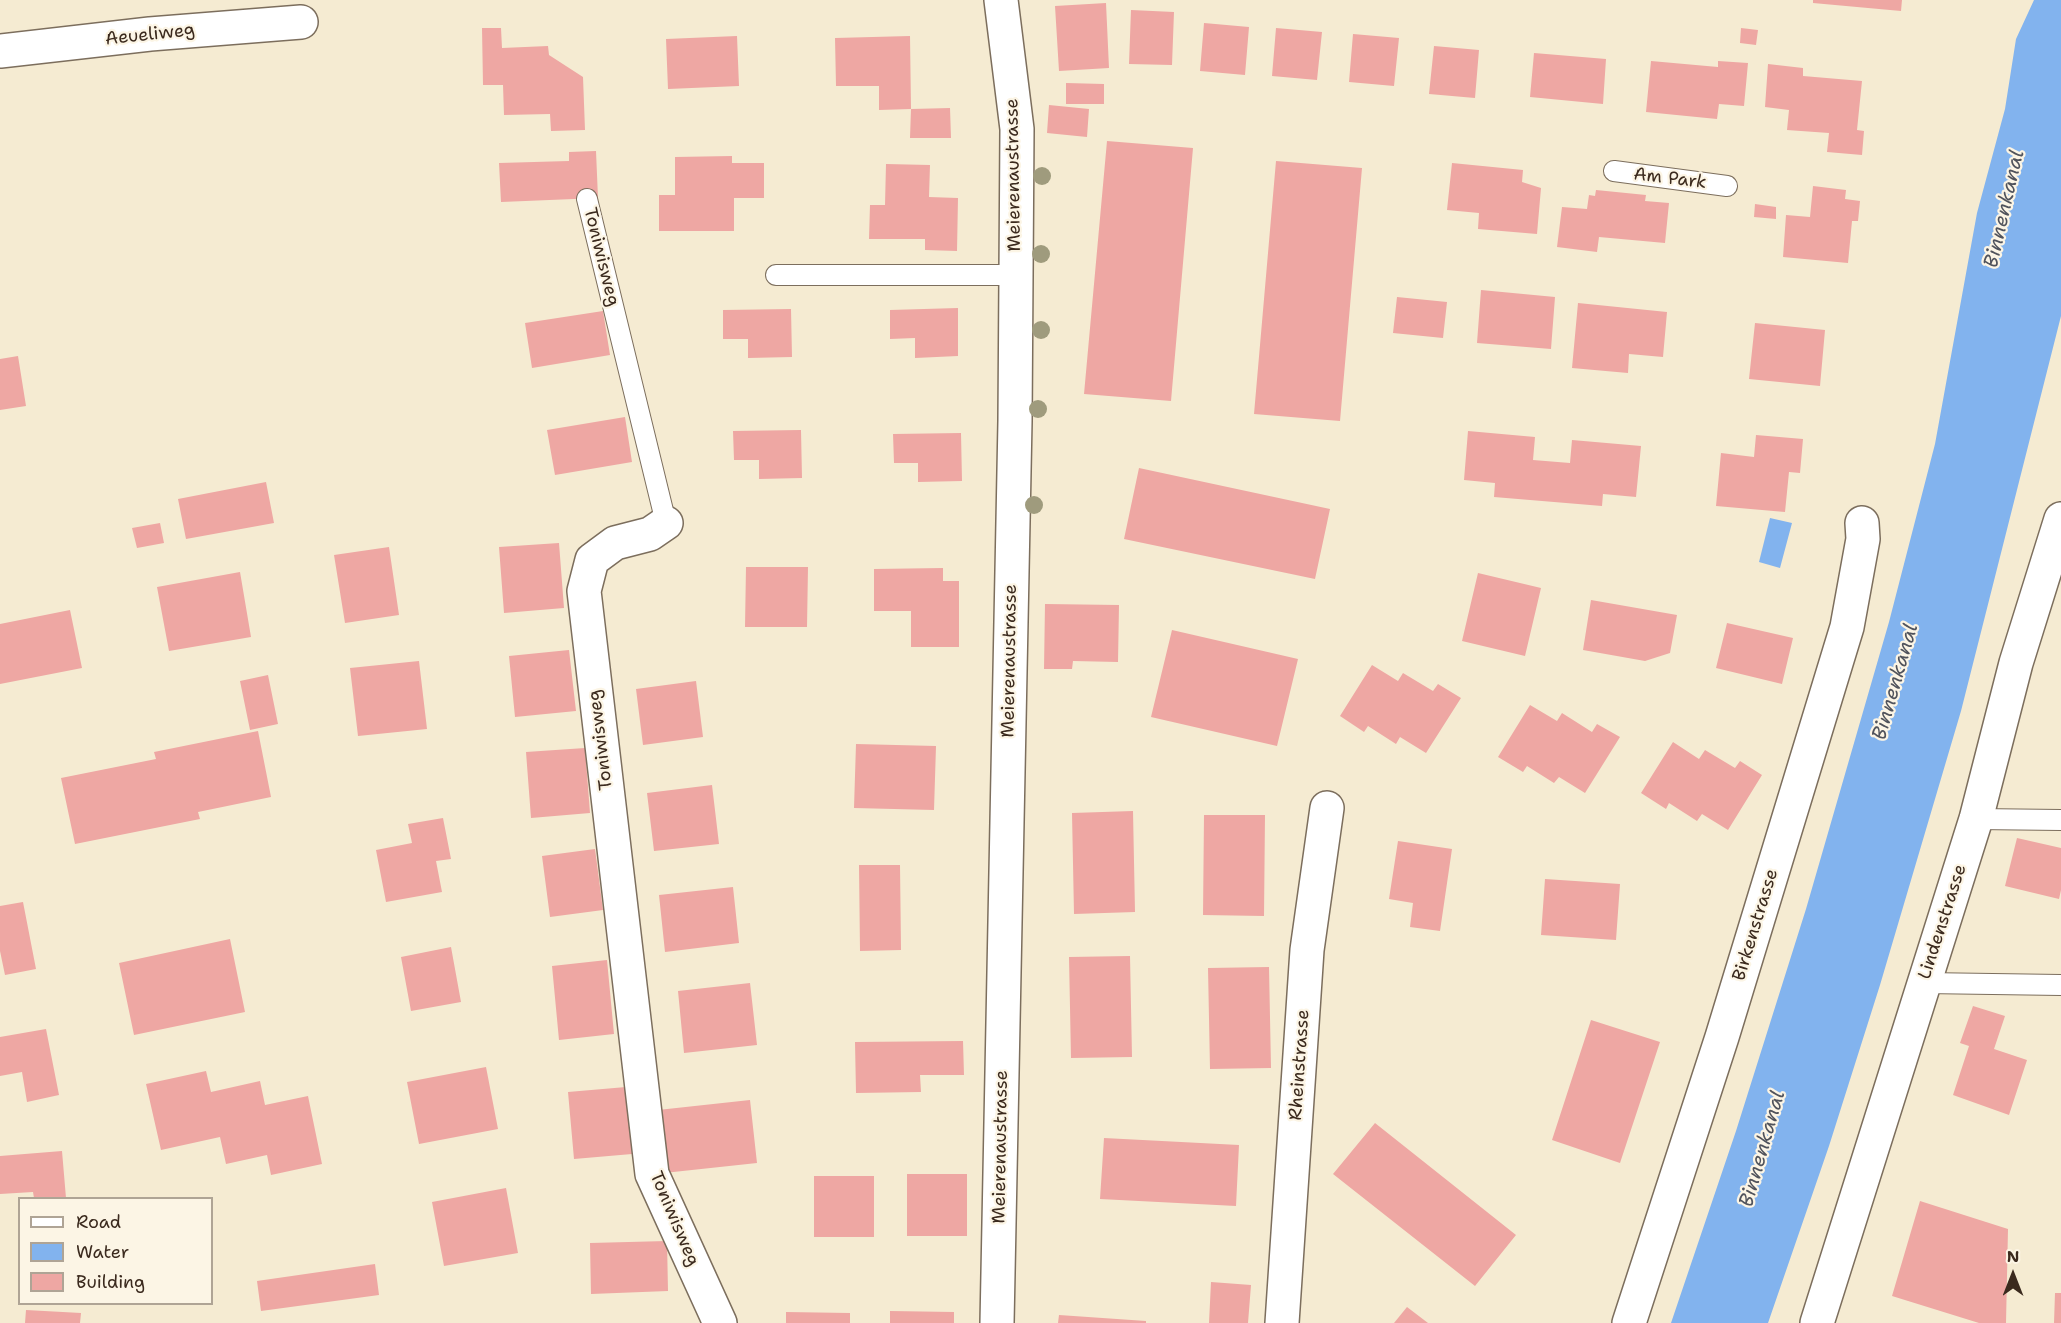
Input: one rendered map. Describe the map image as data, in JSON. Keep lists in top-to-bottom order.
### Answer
{
  "streets": {
    "street": [
      "Aeueliweg",
      "Meierenaustrasse",
      "Toniwisweg",
      "Lindenstrasse",
      "Birkenstrasse",
      "Rheinstrasse"
    ],
    "lane": ["Am Park"]
  },
  "water": ["Binnenkanal"],
  "legend": ["Road", "Water", "Building"],
  "north": "top"
}
